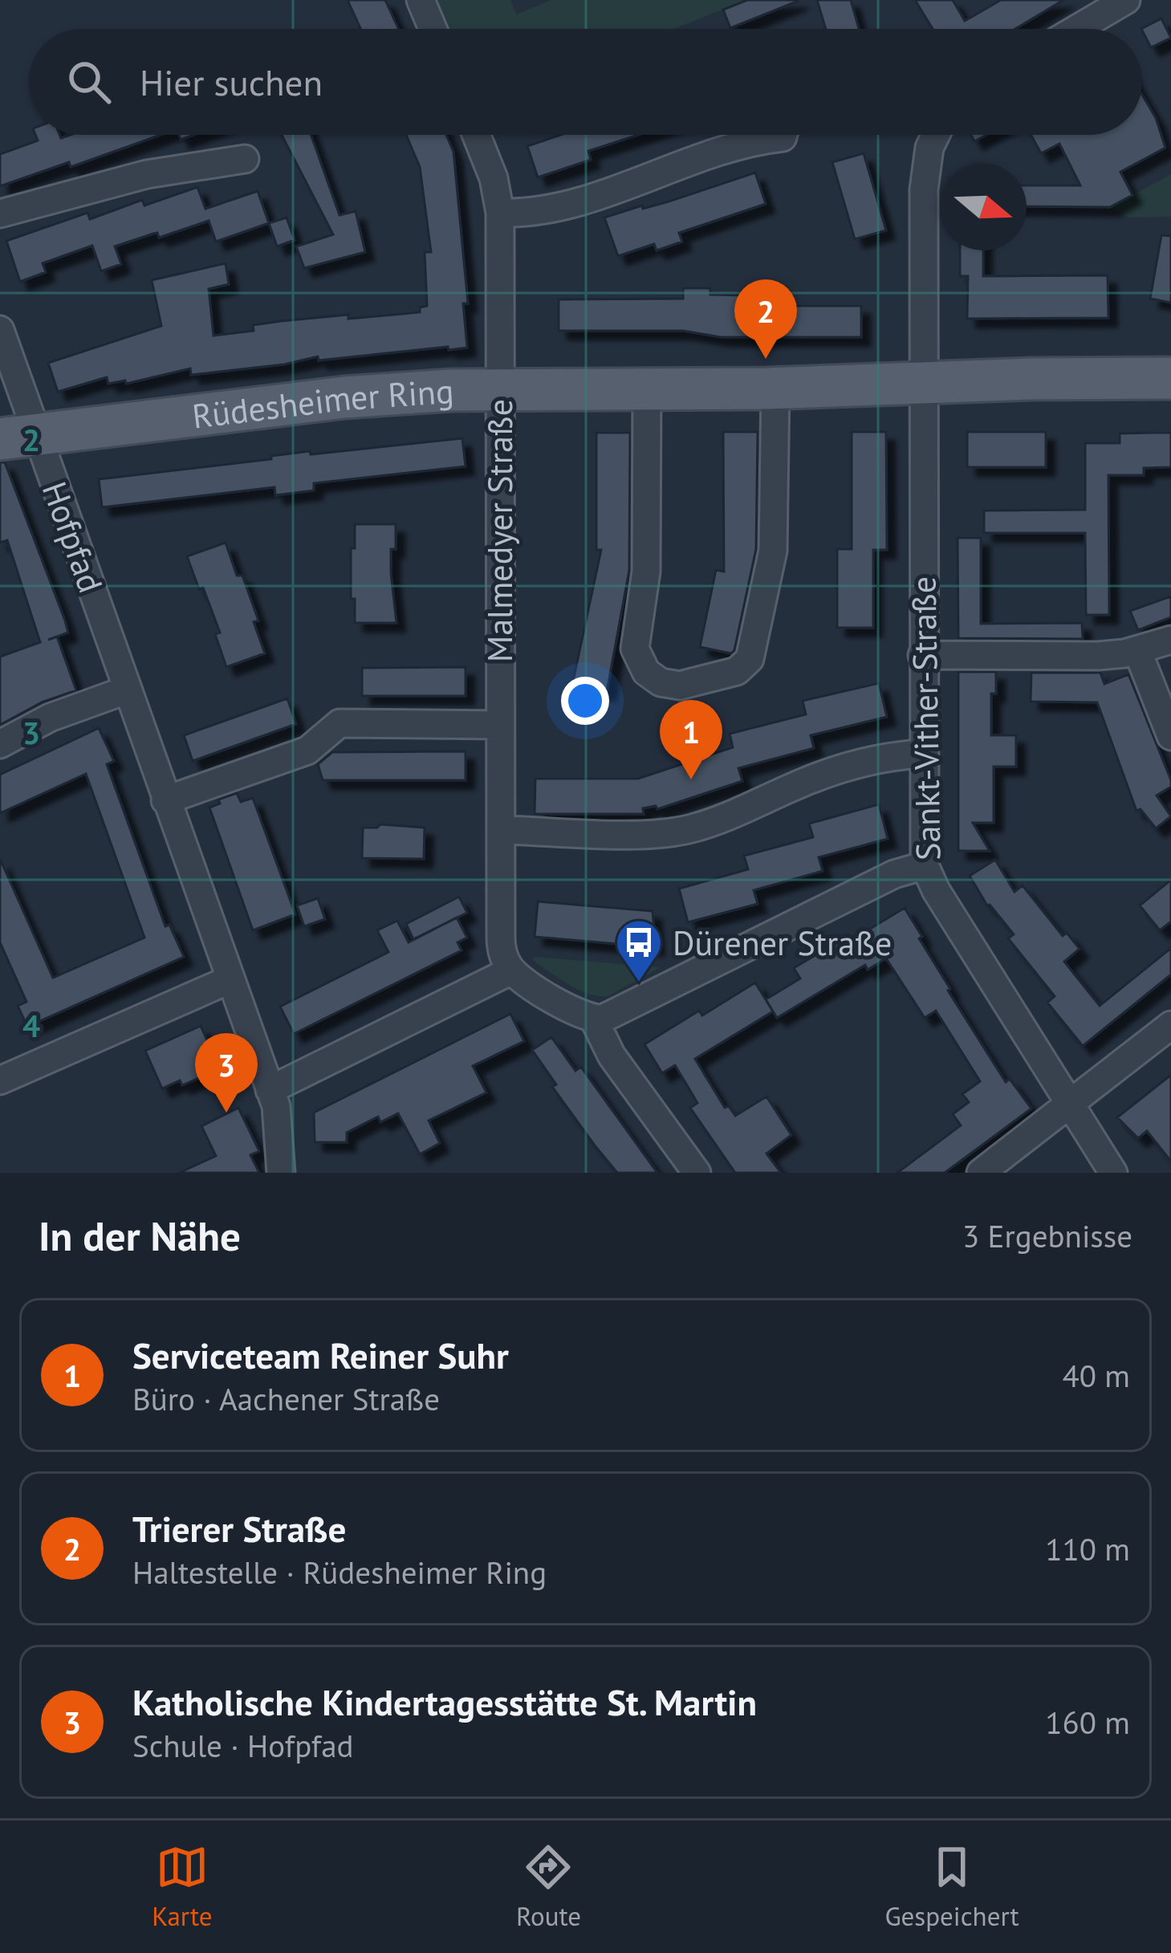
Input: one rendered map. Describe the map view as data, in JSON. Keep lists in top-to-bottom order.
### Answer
{
  "streets": {
    "main road": ["Rüdesheimer Ring"],
    "street": ["Malmedyer Straße", "Hofpfad", "Sankt-Vither-Straße"]
  },
  "crossings": [
    ["Rüdesheimer Ring", "Malmedyer Straße"],
    ["Rüdesheimer Ring", "Hofpfad"],
    ["Rüdesheimer Ring", "Sankt-Vither-Straße"]
  ],
  "places": {
    "bus stop": ["Dürener Straße"]
  },
  "north": "right",
  "page": {
    "search": "Hier suchen",
    "pins": ["2", "1", "3"],
    "heading": ["In der Nähe", "3 Ergebnisse"],
    "list": [
      {
        "mark": "1",
        "name": "Serviceteam Reiner Suhr",
        "note": "Büro · Aachener Straße",
        "value": "40 m"
      },
      {
        "mark": "2",
        "name": "Trierer Straße",
        "note": "Haltestelle · Rüdesheimer Ring",
        "value": "110 m"
      },
      {
        "mark": "3",
        "name": "Katholische Kindertagesstätte St. Martin",
        "note": "Schule · Hofpfad",
        "value": "160 m"
      }
    ],
    "nav": ["Karte", "Route", "Gespeichert"]
  },
  "grid": {
    "rows": ["2", "3", "4"]
  }
}
